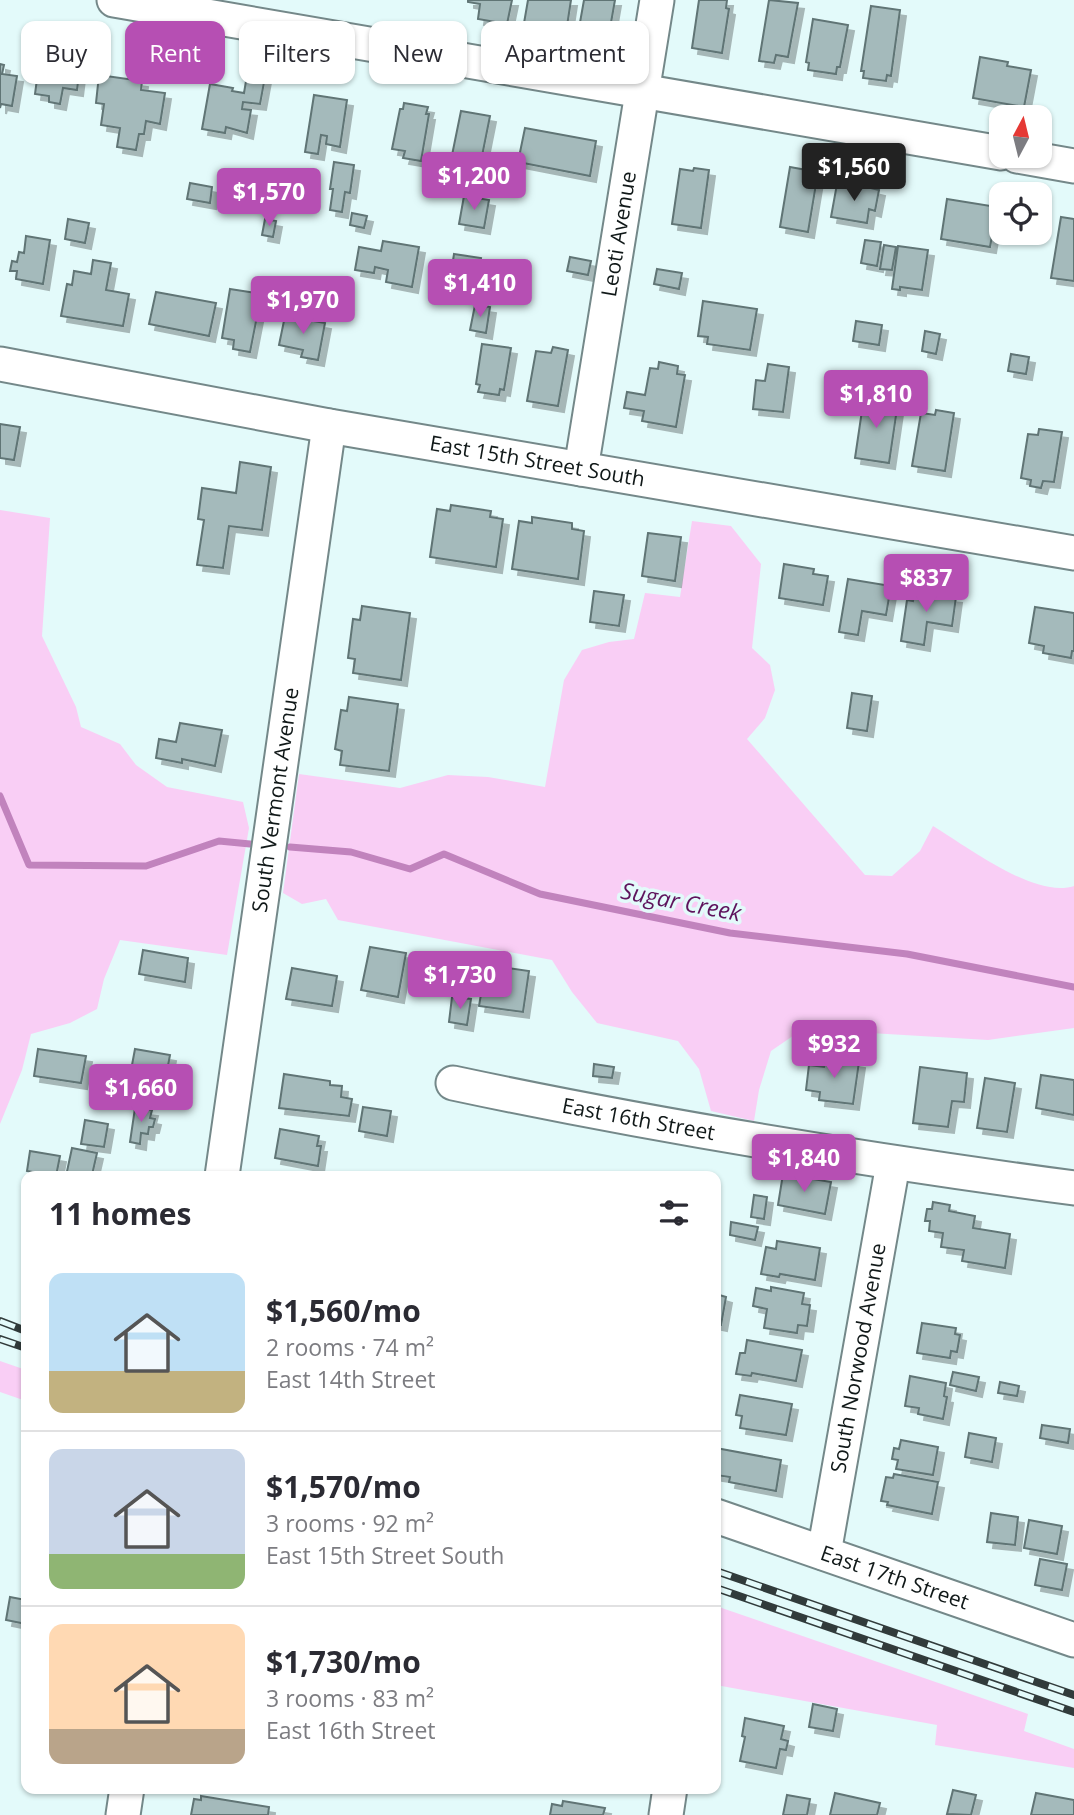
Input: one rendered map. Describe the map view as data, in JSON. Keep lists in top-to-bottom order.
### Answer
{
  "streets": {
    "street": [
      "Leoti Avenue",
      "East 15th Street South",
      "South Vermont Avenue",
      "East 16th Street",
      "South Norwood Avenue",
      "East 17th Street"
    ]
  },
  "crossings": [
    ["Leoti Avenue", "East 15th Street South"],
    ["East 15th Street South", "South Vermont Avenue"],
    ["East 16th Street", "South Norwood Avenue"],
    ["South Norwood Avenue", "East 17th Street"]
  ],
  "water": ["Sugar Creek"],
  "north": "top",
  "page": {
    "chip": [
      "Buy",
      "Rent",
      "Filters",
      "New",
      "Apartment"
    ],
    "price": [
      "$1,560",
      "$1,200",
      "$1,570",
      "$1,410",
      "$1,970",
      "$1,810",
      "$837",
      "$1,730",
      "$932",
      "$1,660",
      "$1,840"
    ],
    "heading": "11 homes",
    "list": [
      {
        "name": "$1,560/mo",
        "note": "2 rooms · 74 m² · East 14th Street"
      },
      {
        "name": "$1,570/mo",
        "note": "3 rooms · 92 m² · East 15th Street South"
      },
      {
        "name": "$1,730/mo",
        "note": "3 rooms · 83 m² · East 16th Street"
      }
    ]
  }
}
